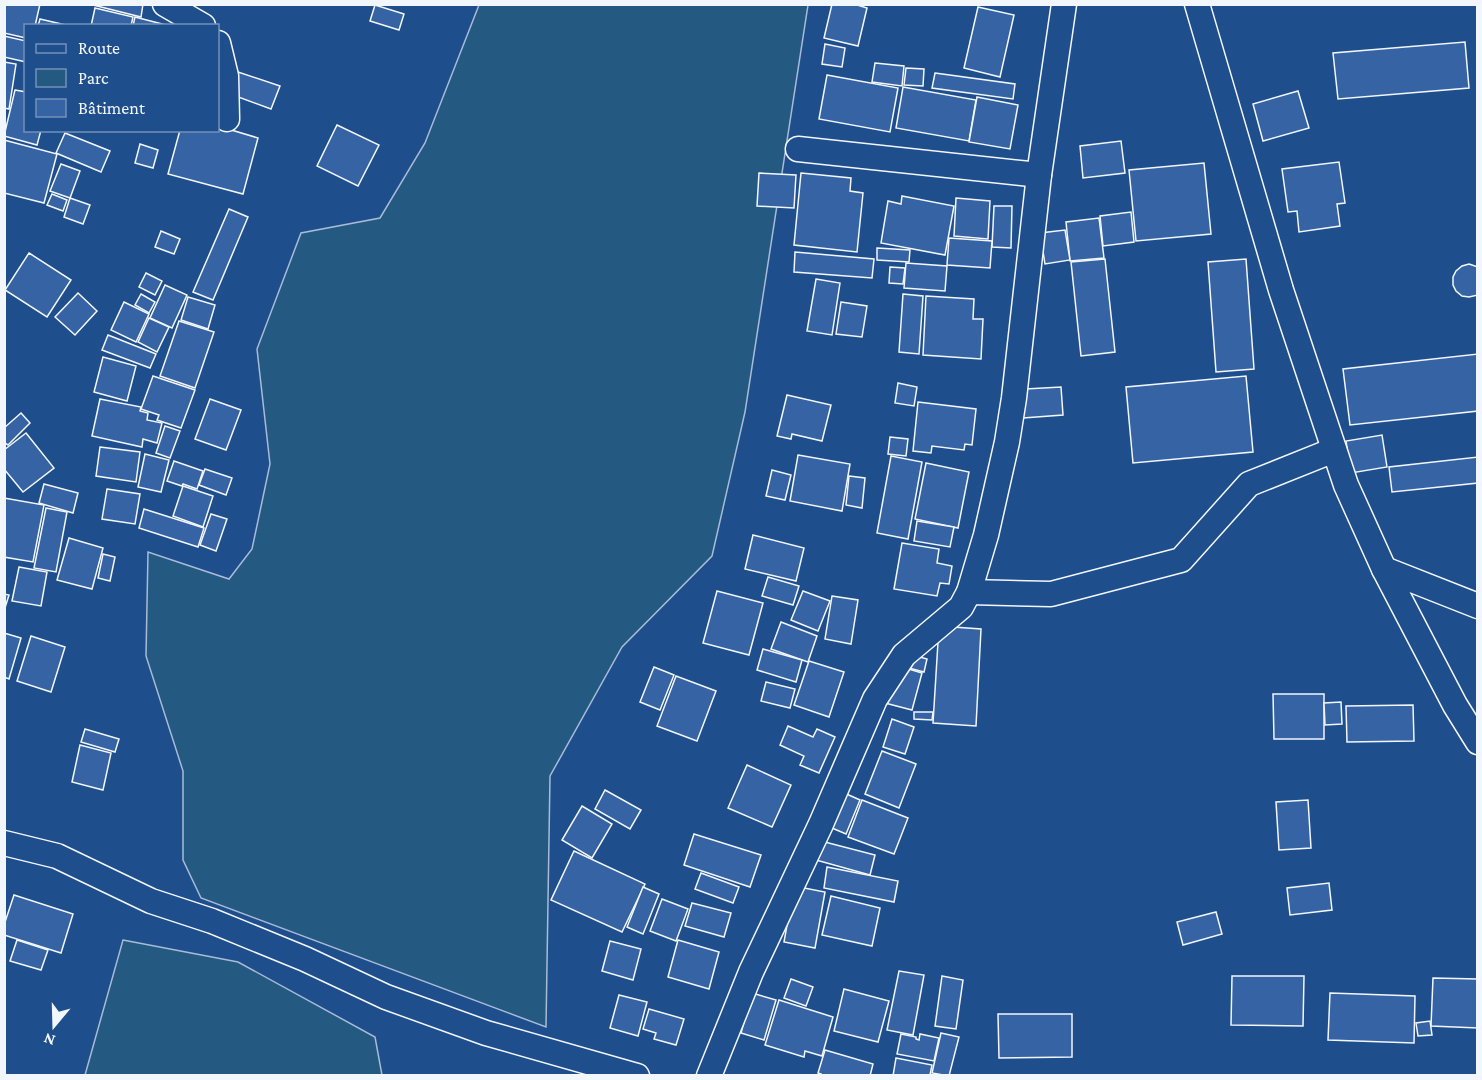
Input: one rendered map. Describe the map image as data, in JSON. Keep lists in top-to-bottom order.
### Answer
{
  "legend": ["Route", "Parc", "Bâtiment"],
  "north": "bottom"
}
